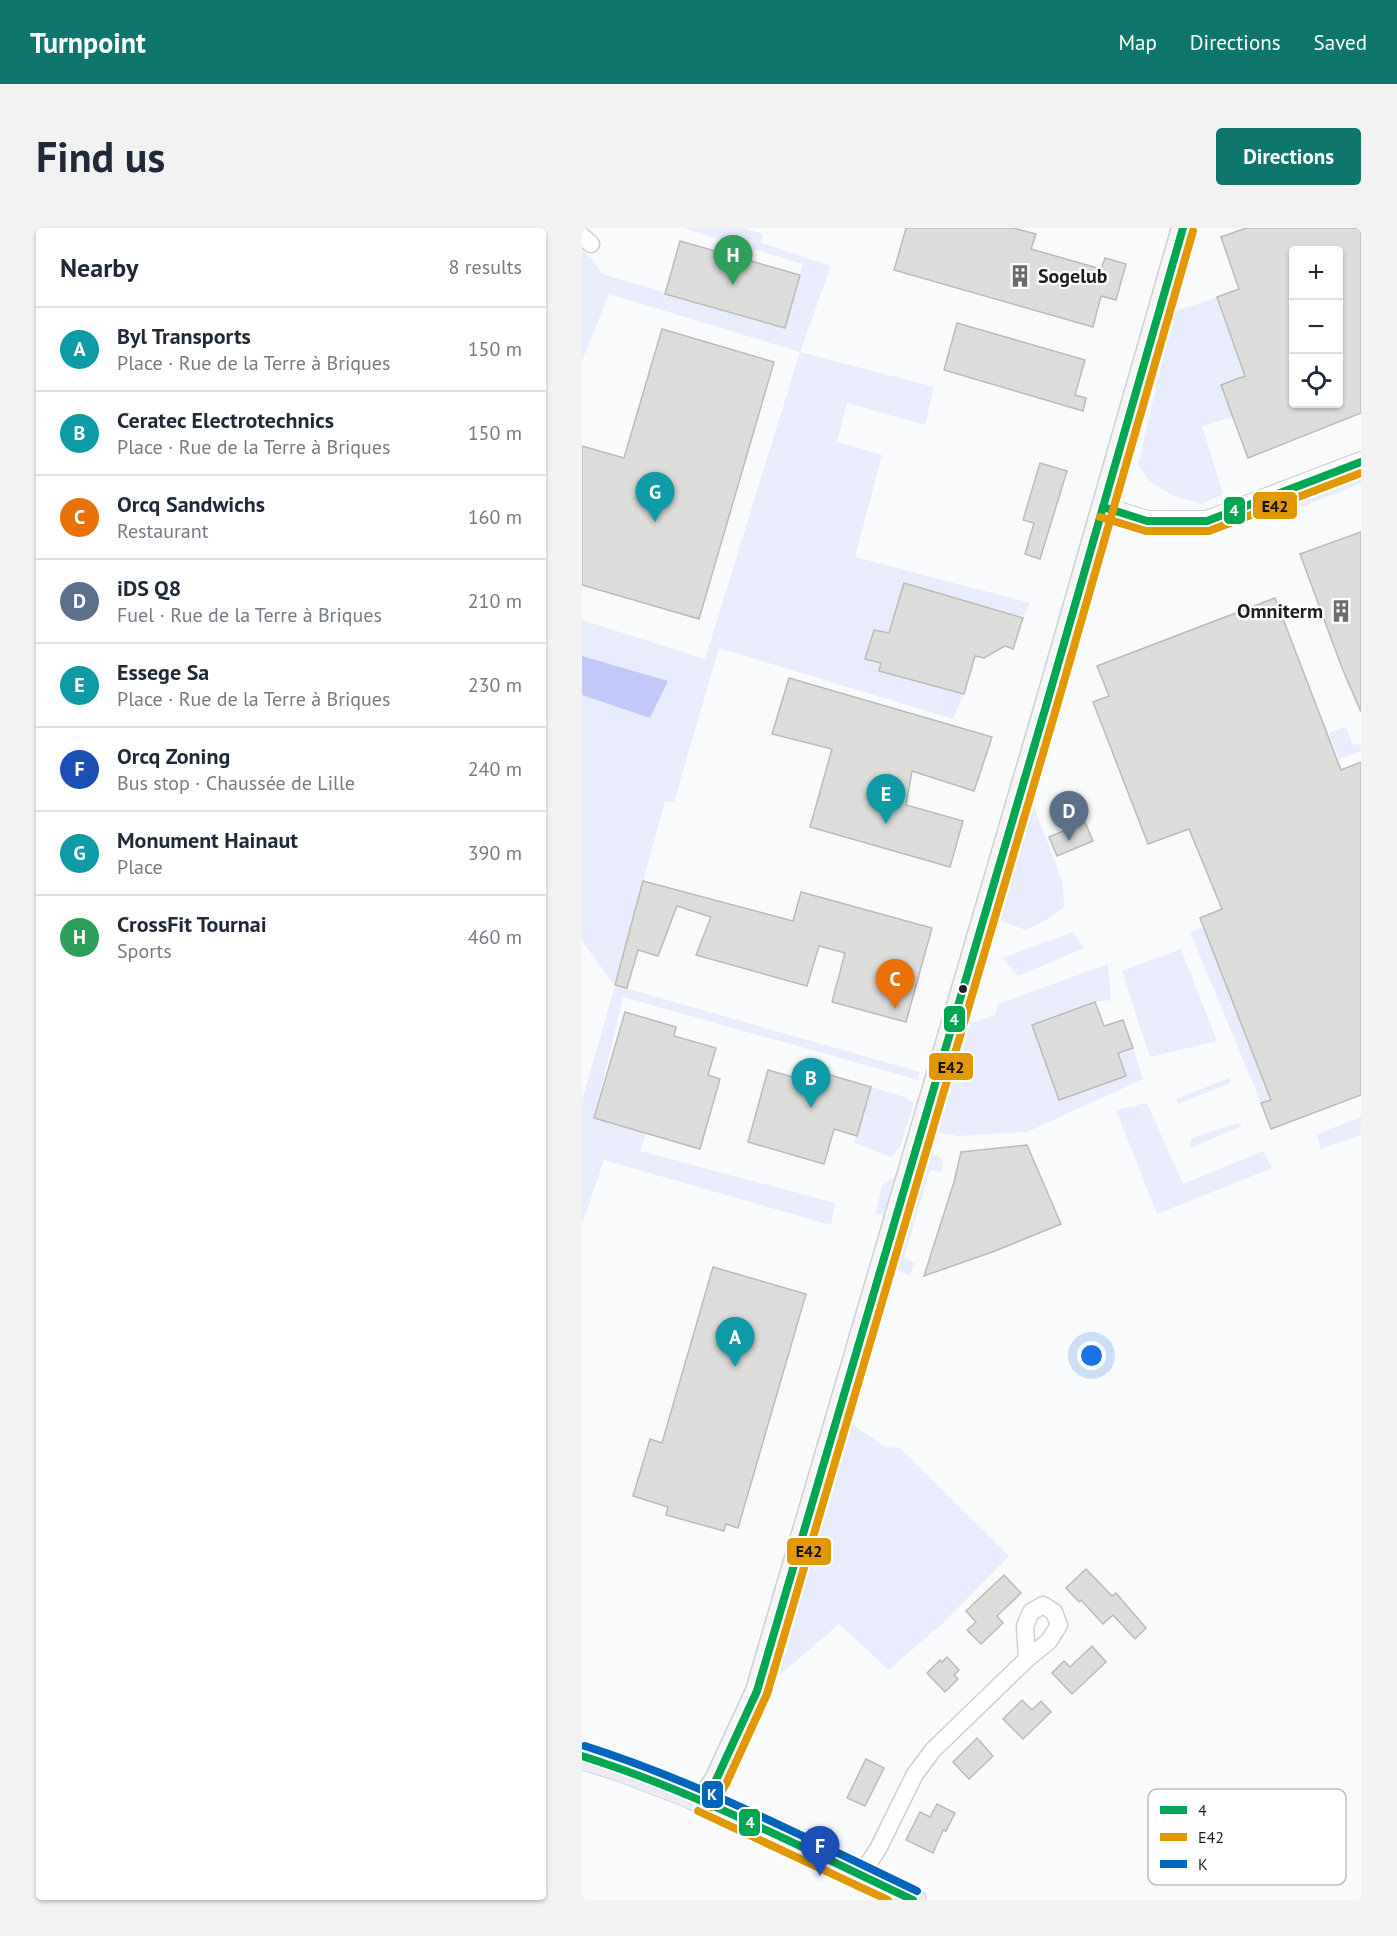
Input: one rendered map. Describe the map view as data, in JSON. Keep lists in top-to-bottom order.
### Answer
{
  "places": {
    "building": ["Sogelub", "Omniterm"]
  },
  "lines": ["transit line 4", "transit line E42", "transit line K"],
  "legend": ["4", "E42", "K"],
  "page": {
    "header": "Turnpoint",
    "nav": ["Map", "Directions", "Saved"],
    "buttons": "Directions",
    "title": "Find us",
    "heading": ["Nearby", "8 results"],
    "pins": [
      "H",
      "G",
      "E",
      "D",
      "C",
      "B",
      "A",
      "F"
    ],
    "map_buttons": ["+", "−"],
    "list": [
      {
        "mark": "A",
        "name": "Byl Transports",
        "note": "Place · Rue de la Terre à Briques",
        "value": "150 m"
      },
      {
        "mark": "B",
        "name": "Ceratec Electrotechnics",
        "note": "Place · Rue de la Terre à Briques",
        "value": "150 m"
      },
      {
        "mark": "C",
        "name": "Orcq Sandwichs",
        "note": "Restaurant",
        "value": "160 m"
      },
      {
        "mark": "D",
        "name": "iDS Q8",
        "note": "Fuel · Rue de la Terre à Briques",
        "value": "210 m"
      },
      {
        "mark": "E",
        "name": "Essege Sa",
        "note": "Place · Rue de la Terre à Briques",
        "value": "230 m"
      },
      {
        "mark": "F",
        "name": "Orcq Zoning",
        "note": "Bus stop · Chaussée de Lille",
        "value": "240 m"
      },
      {
        "mark": "G",
        "name": "Monument Hainaut",
        "note": "Place",
        "value": "390 m"
      },
      {
        "mark": "H",
        "name": "CrossFit Tournai",
        "note": "Sports",
        "value": "460 m"
      }
    ]
  }
}
